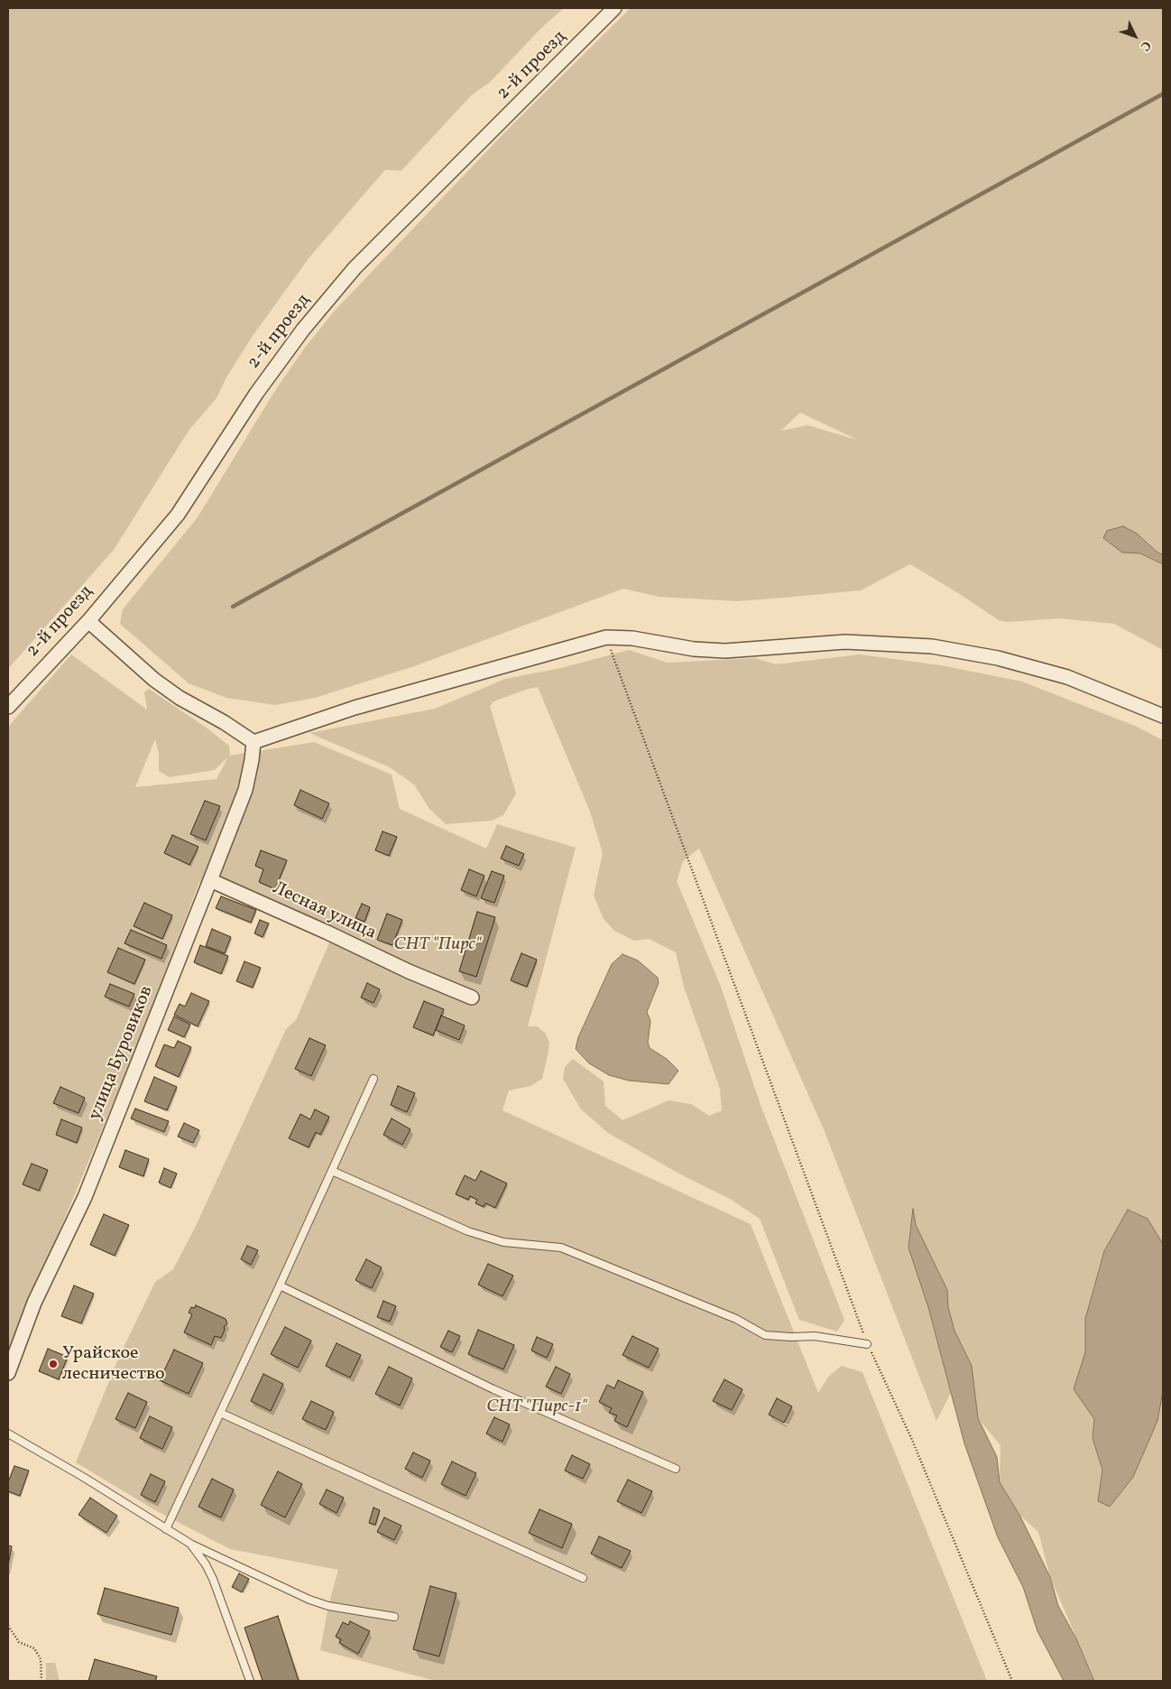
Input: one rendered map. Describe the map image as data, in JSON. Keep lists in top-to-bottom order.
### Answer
{
  "streets": {
    "street": ["2-й проезд", "Лесная улица", "улица Буровиков"]
  },
  "crossings": [
    ["Лесная улица", "улица Буровиков"]
  ],
  "parks": ["СНТ \"Пирс\"", "СНТ \"Пирс-1\""],
  "places": ["Урайское лесничество"],
  "north": "bottom right"
}
